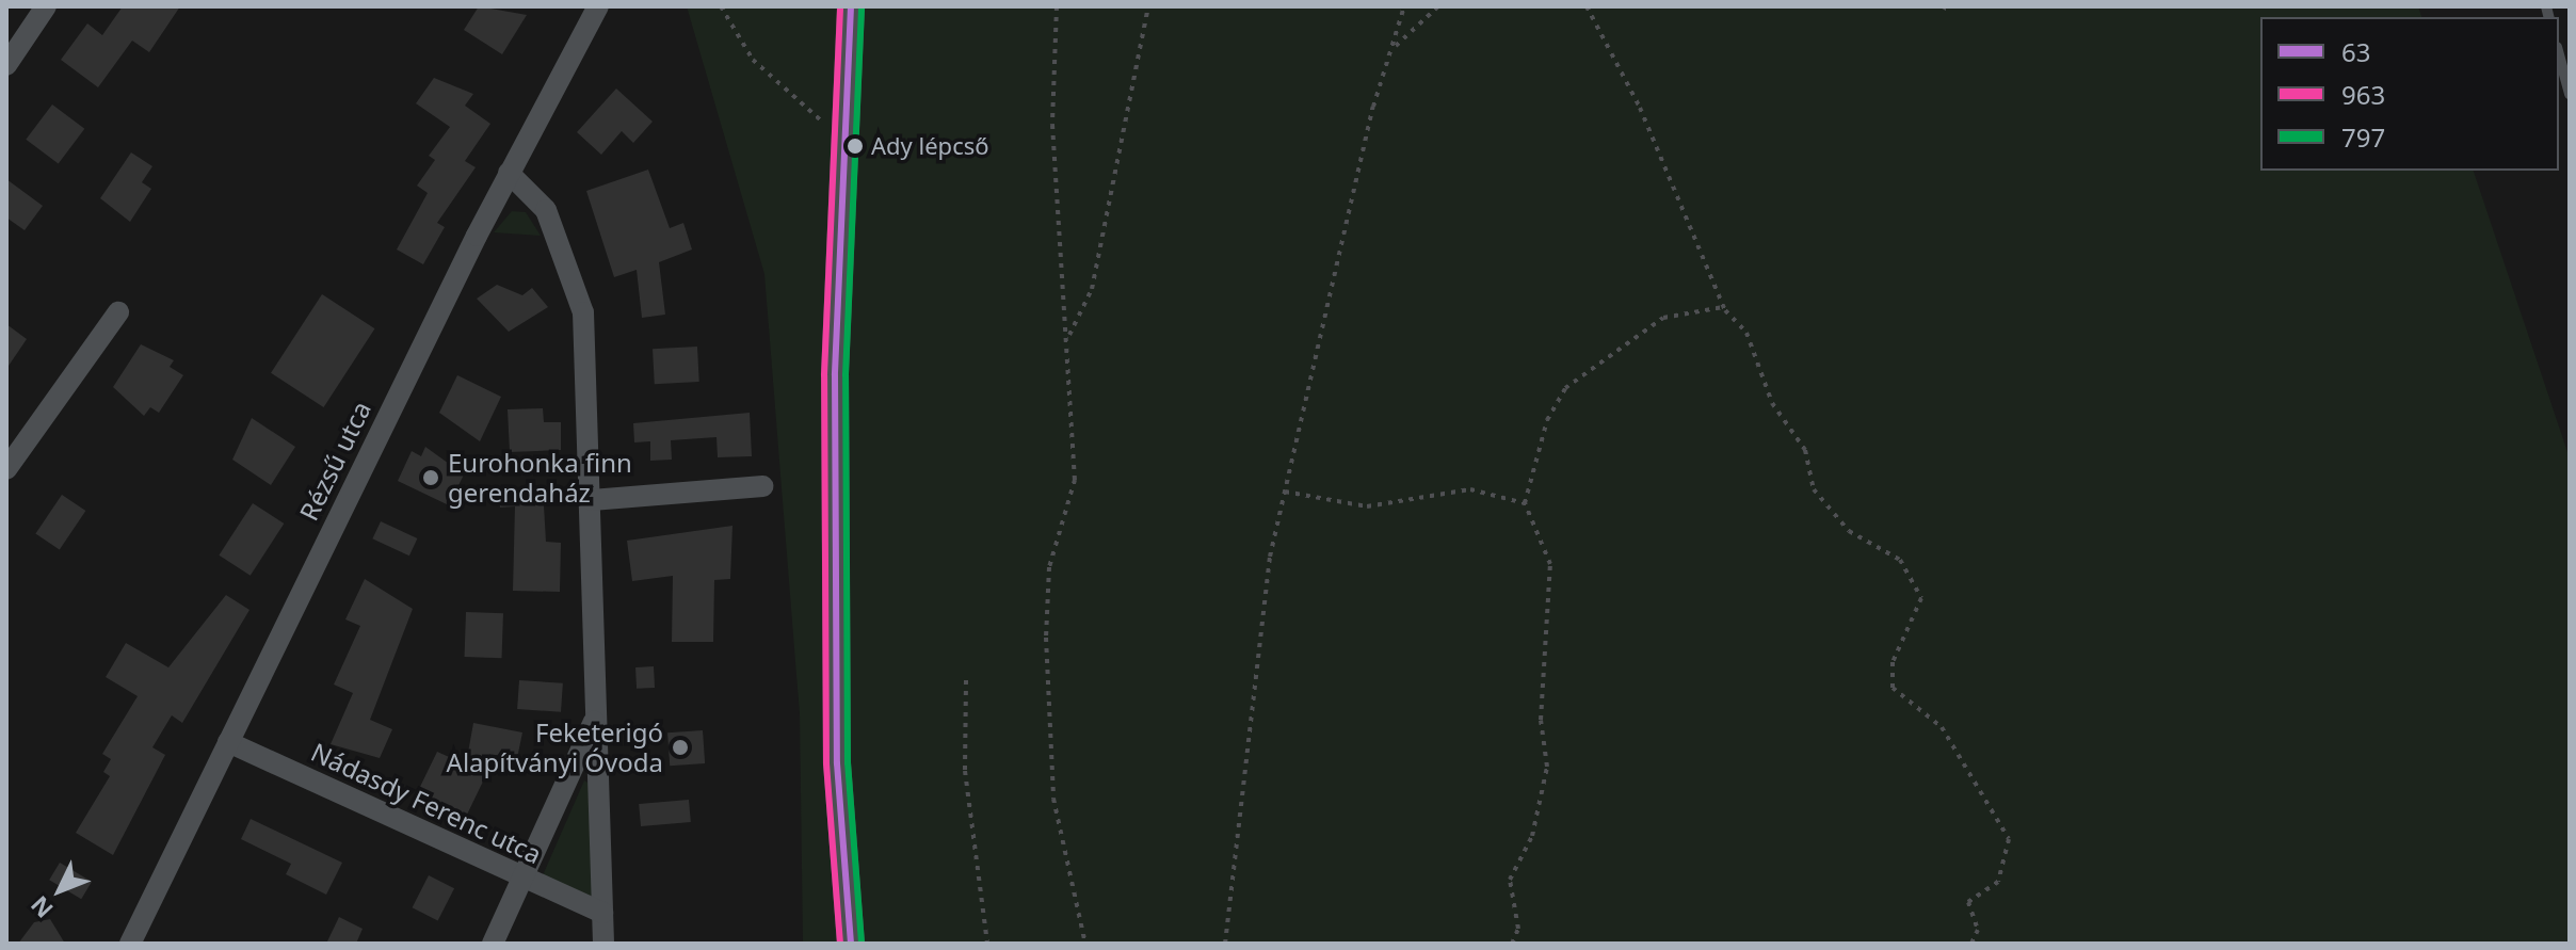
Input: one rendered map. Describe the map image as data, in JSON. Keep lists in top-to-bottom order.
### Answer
{
  "streets": {
    "street": ["Rézsű utca", "Nádasdy Ferenc utca"]
  },
  "crossings": [
    ["Rézsű utca", "Nádasdy Ferenc utca"]
  ],
  "places": ["Ady lépcső", "Eurohonka finn gerendaház", "Feketerigó Alapítványi Óvoda"],
  "lines": ["transit line 63", "transit line 963", "transit line 797"],
  "legend": ["63", "963", "797"],
  "north": "bottom left"
}
